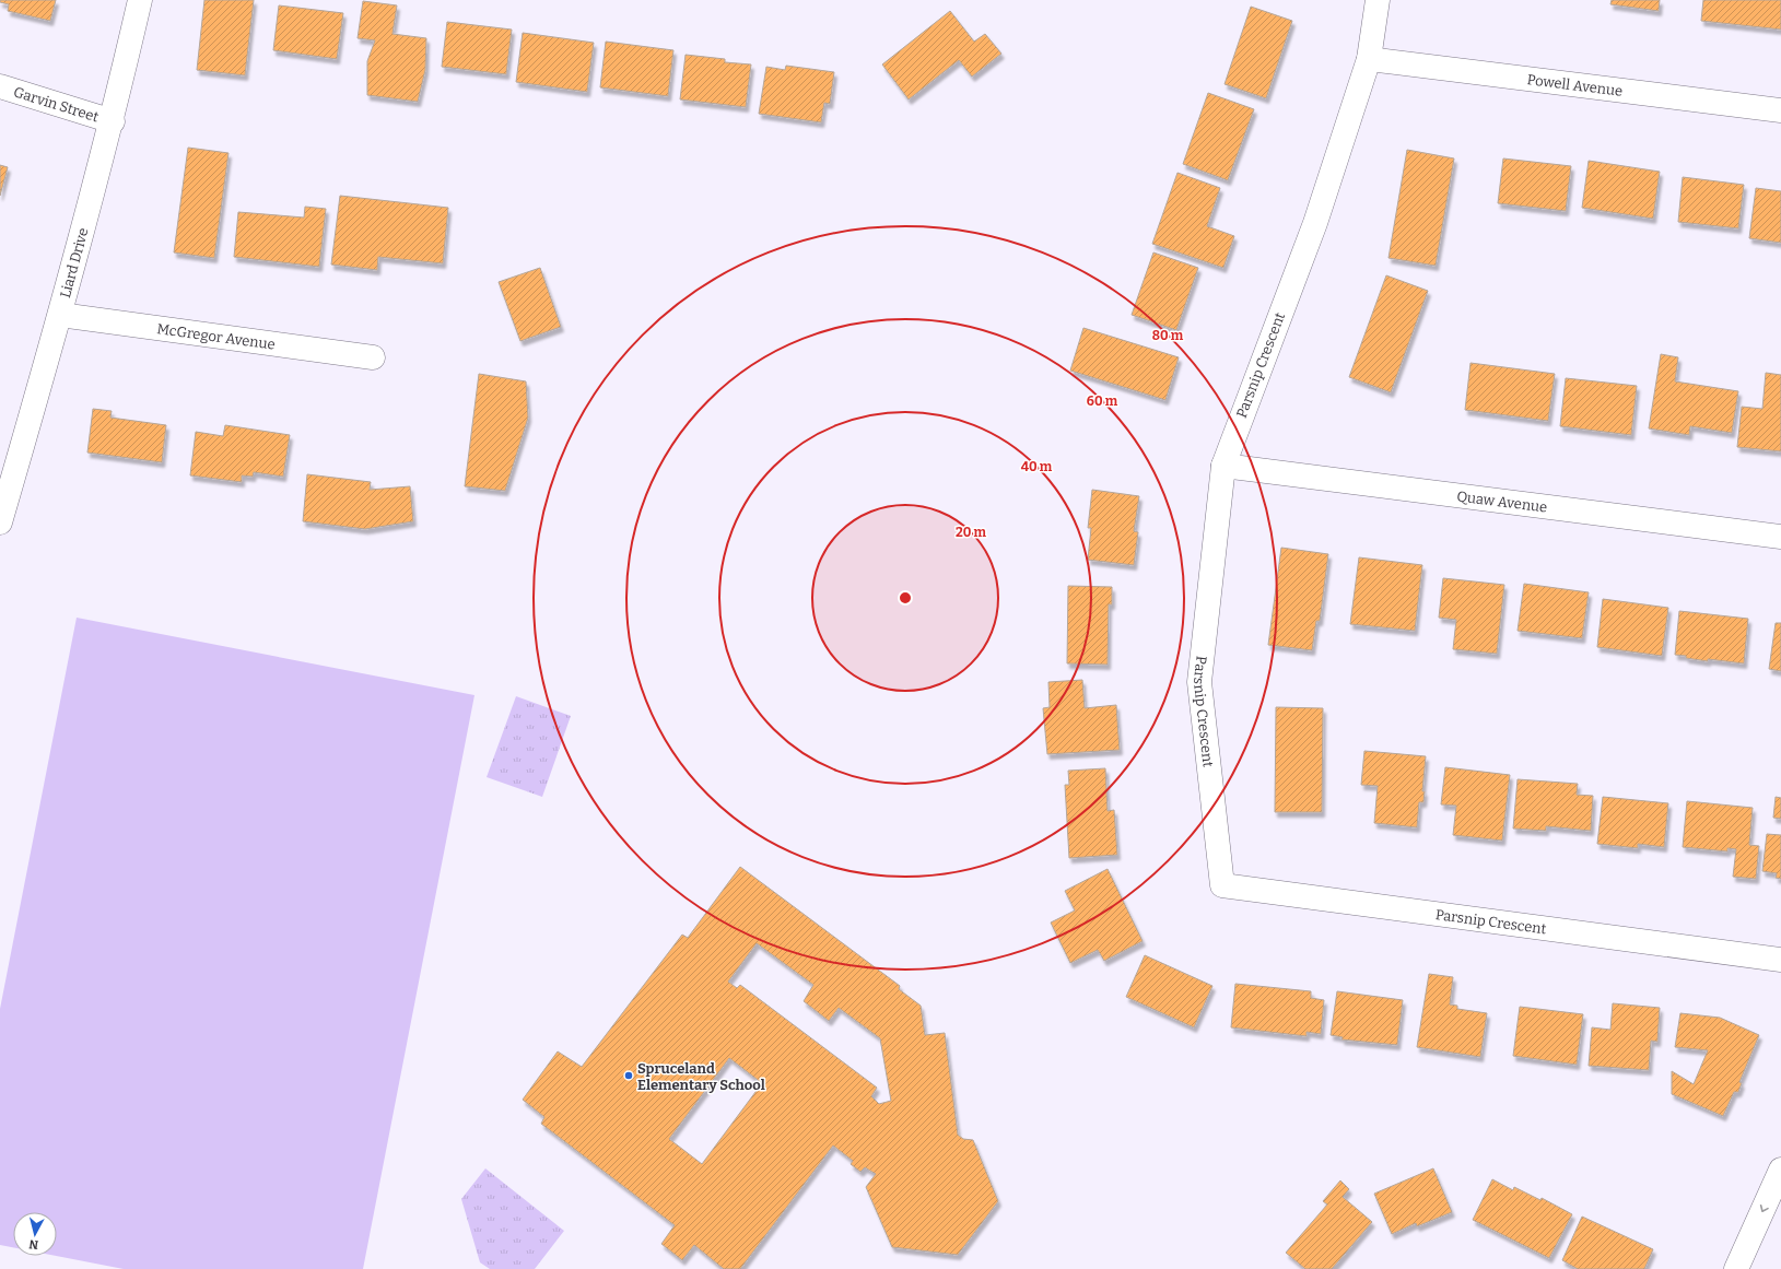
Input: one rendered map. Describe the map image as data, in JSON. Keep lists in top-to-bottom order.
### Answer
{
  "streets": {
    "street": [
      "Powell Avenue",
      "Garvin Street",
      "Liard Drive",
      "McGregor Avenue",
      "Parsnip Crescent",
      "Quaw Avenue"
    ]
  },
  "crossings": [
    ["Powell Avenue", "Parsnip Crescent"],
    ["Garvin Street", "Liard Drive"],
    ["Liard Drive", "McGregor Avenue"],
    ["Parsnip Crescent", "Quaw Avenue"]
  ],
  "places": ["Spruceland Elementary School"],
  "north": "bottom",
  "rings": [
    "80 m",
    "60 m",
    "40 m",
    "20 m"
  ]
}
